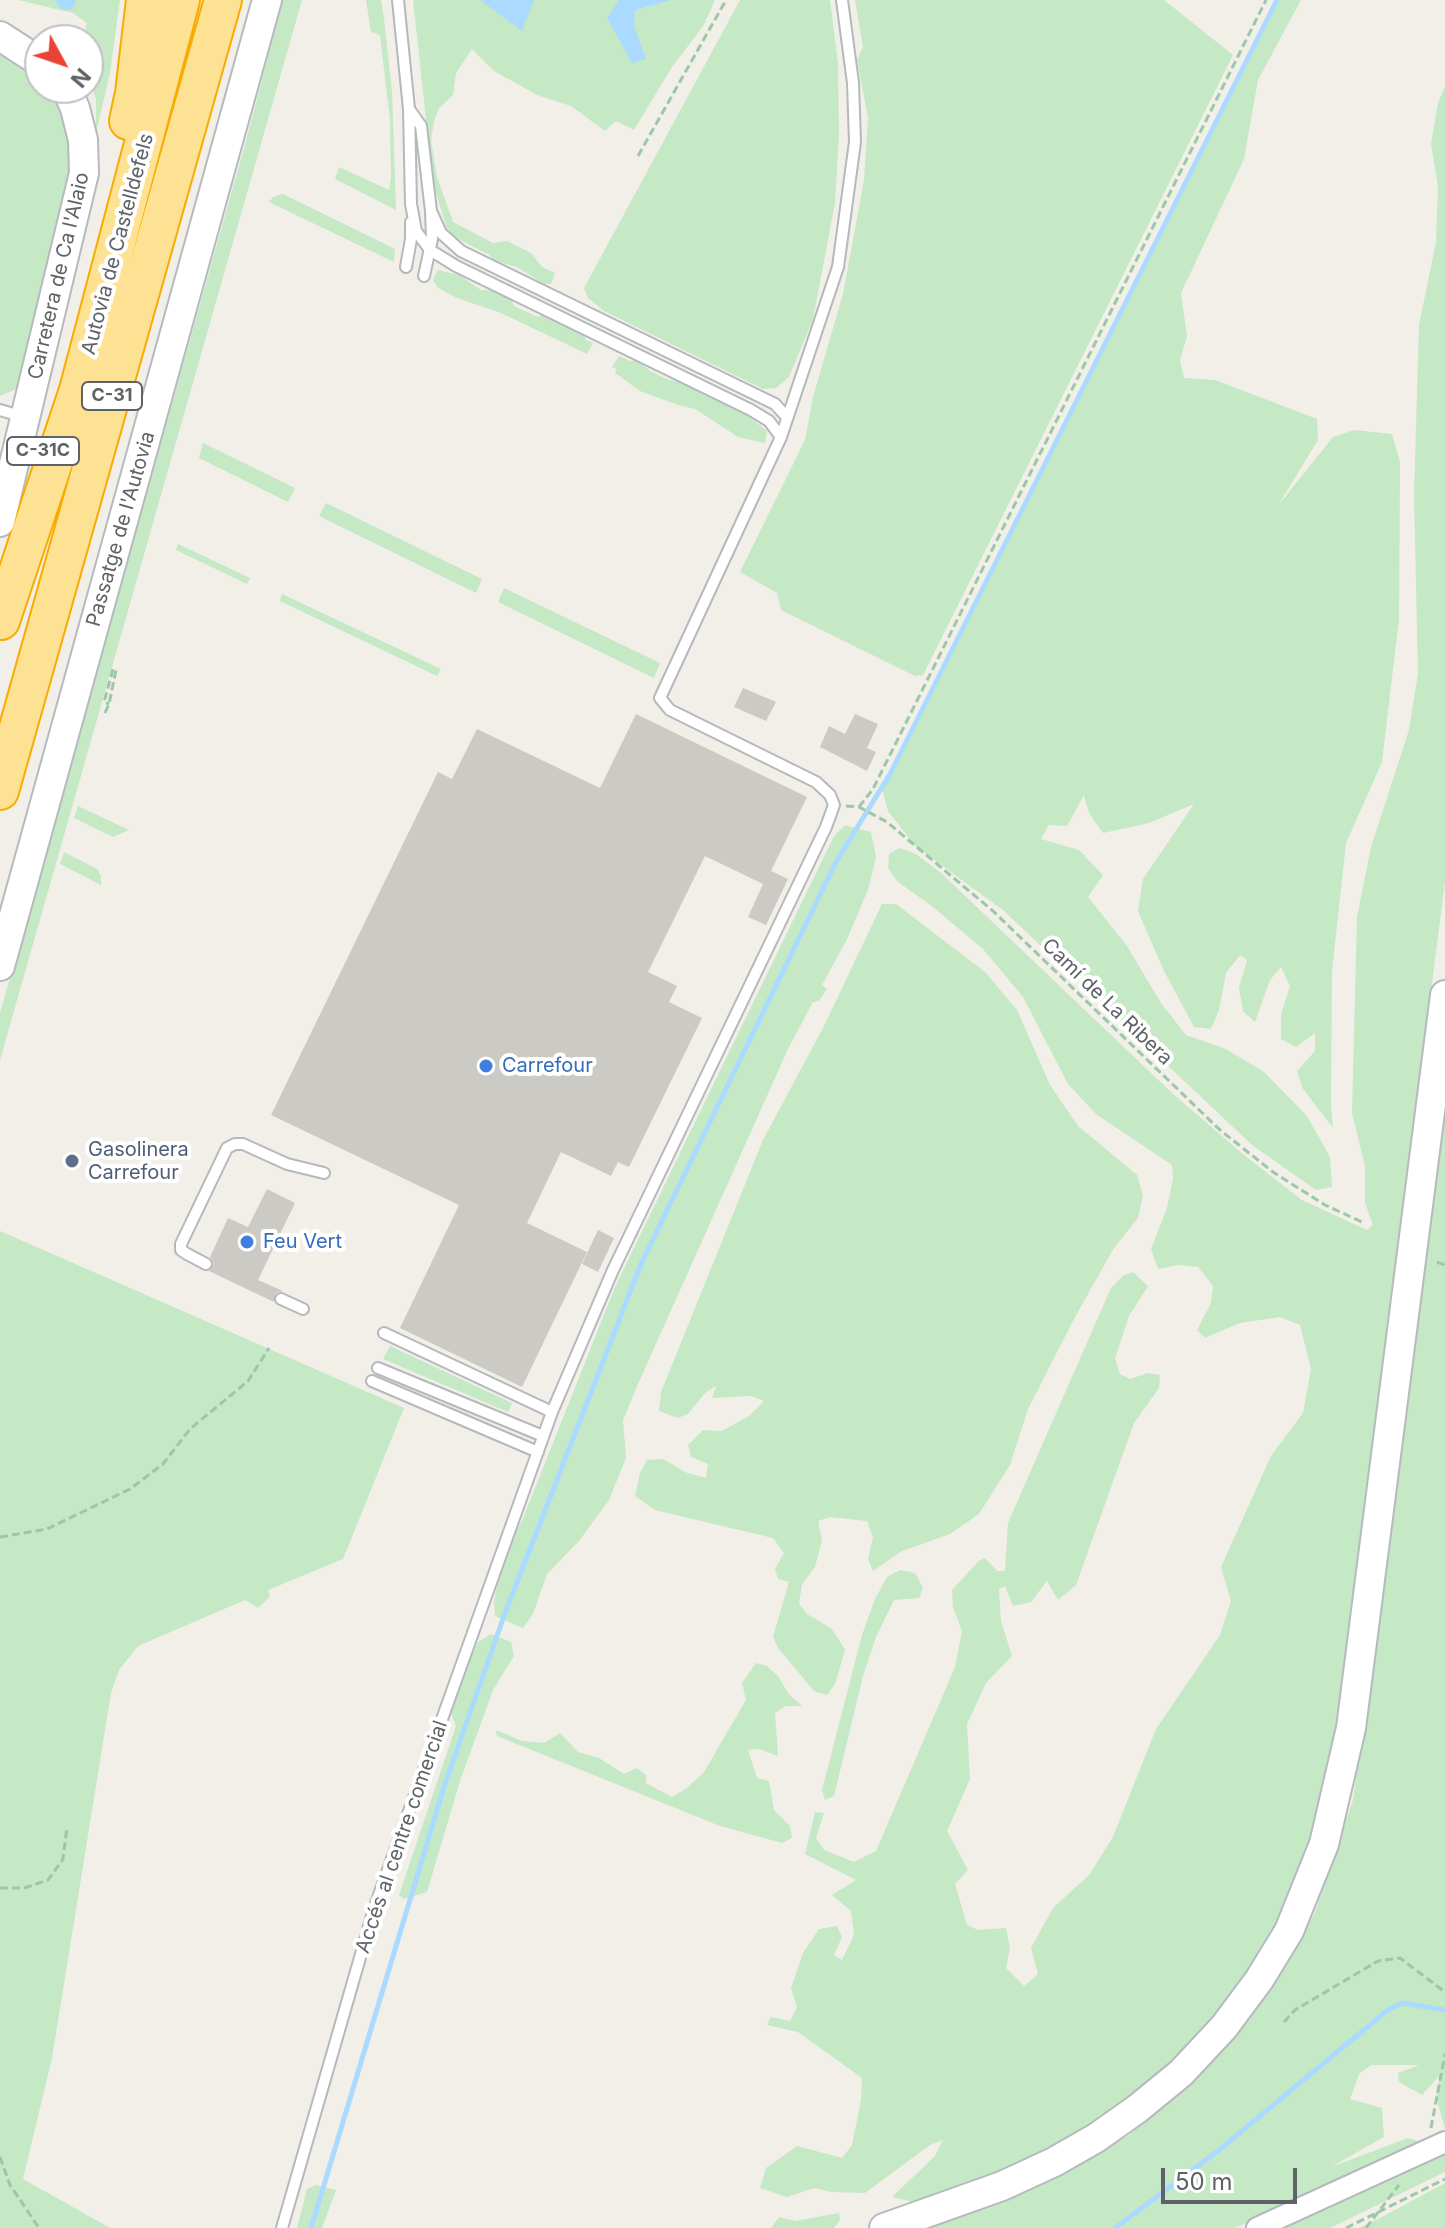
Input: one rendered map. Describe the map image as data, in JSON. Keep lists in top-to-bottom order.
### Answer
{
  "streets": {
    "highway": ["Autovia de Castelldefels", "C-31", "C-31C"],
    "street": ["Carretera de Ca l'Alaio", "Passatge de l'Autovia"],
    "lane": ["Accés al centre comercial"],
    "path": ["Camí de La Ribera"]
  },
  "crossings": [
    ["Autovia de Castelldefels", "C-31C"],
    ["Camí de La Ribera", "Accés al centre comercial"]
  ],
  "places": ["Carrefour", "Gasolinera Carrefour", "Feu Vert"],
  "scale_bar": "50 m",
  "north": "bottom right"
}
